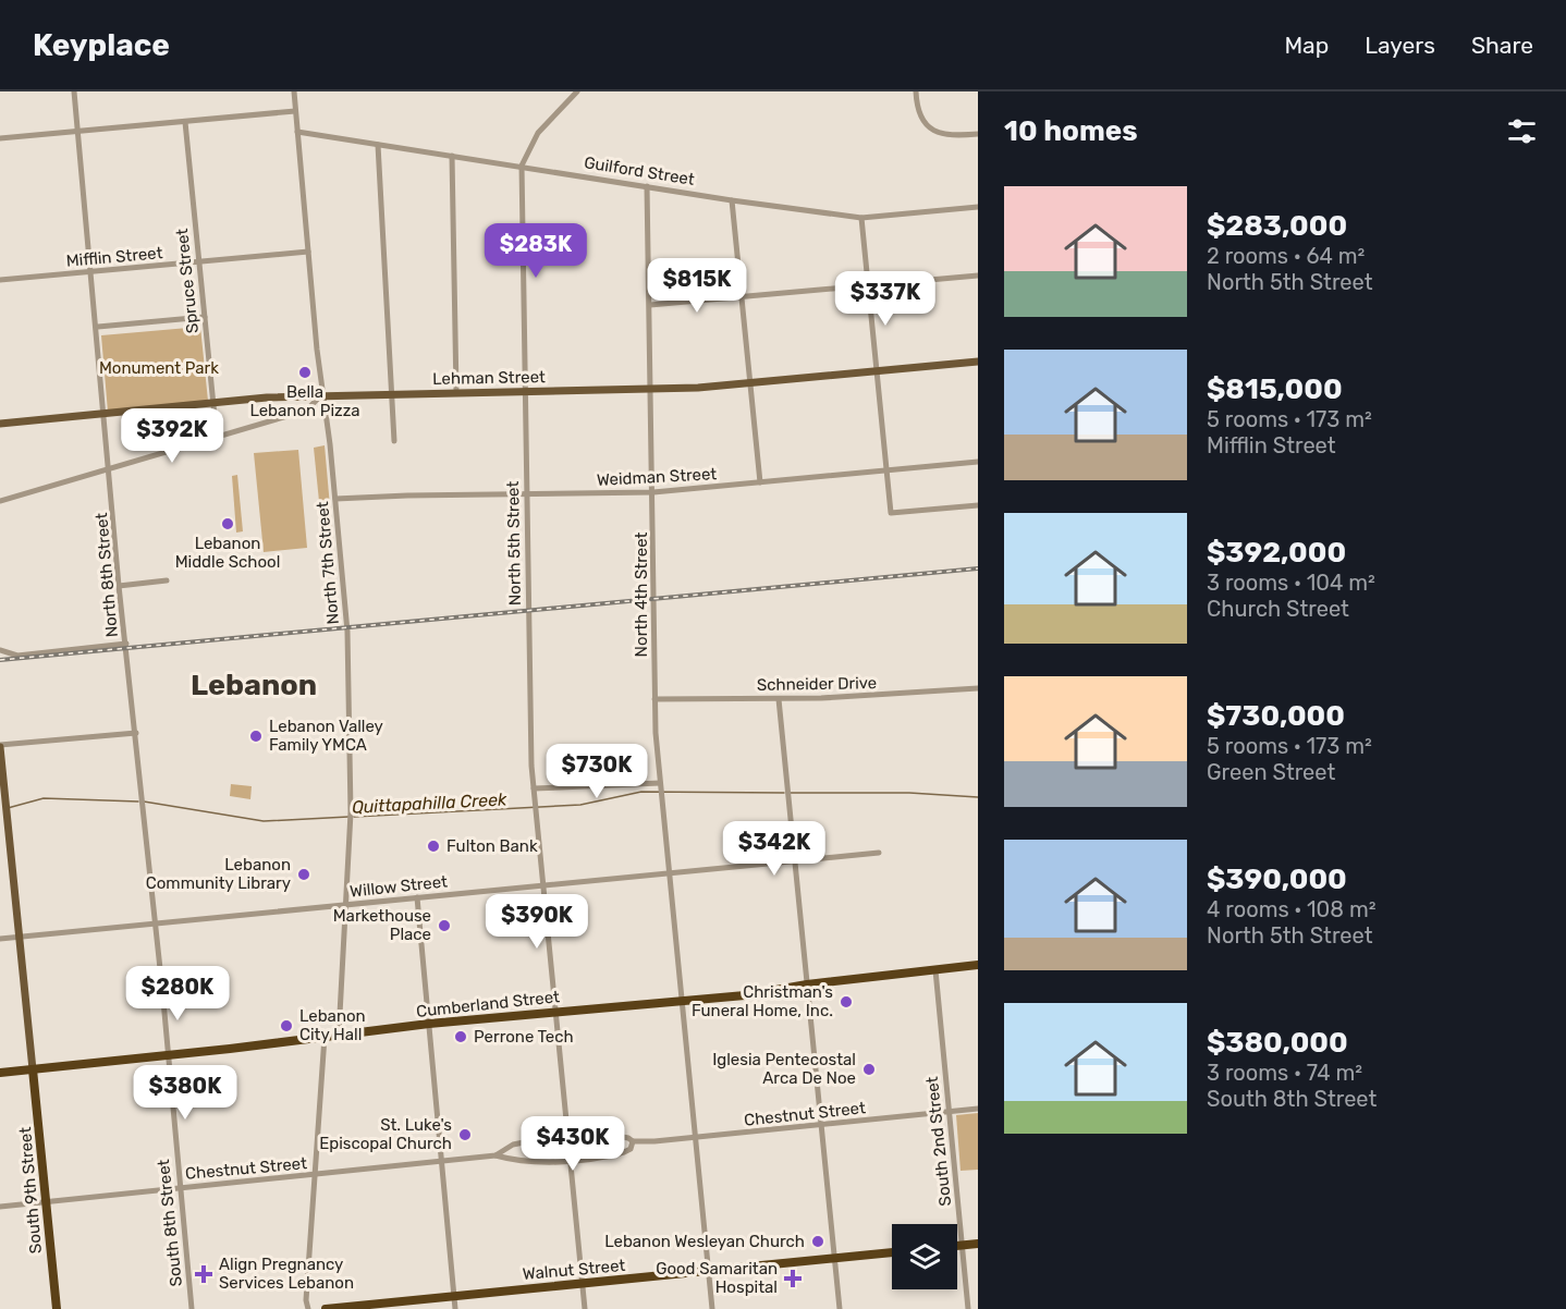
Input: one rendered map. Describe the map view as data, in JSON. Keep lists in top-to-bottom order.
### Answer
{
  "streets": {
    "highway": ["Cumberland Street", "South 9th Street", "Walnut Street"],
    "main road": ["Lehman Street"],
    "street": [
      "Guilford Street",
      "Mifflin Street",
      "Spruce Street",
      "Weidman Street",
      "North 5th Street",
      "North 7th Street",
      "North 8th Street",
      "North 4th Street",
      "Schneider Drive",
      "Willow Street",
      "Chestnut Street",
      "South 2nd Street",
      "South 8th Street"
    ]
  },
  "crossings": [
    ["Guilford Street", "North 5th Street"],
    ["Guilford Street", "North 7th Street"],
    ["Guilford Street", "North 4th Street"],
    ["Mifflin Street", "Spruce Street"],
    ["Mifflin Street", "North 7th Street"],
    ["Mifflin Street", "North 8th Street"],
    ["Spruce Street", "Lehman Street"],
    ["Lehman Street", "North 5th Street"],
    ["Lehman Street", "North 7th Street"],
    ["Lehman Street", "North 8th Street"],
    ["Lehman Street", "North 4th Street"],
    ["Weidman Street", "North 5th Street"],
    ["Weidman Street", "North 7th Street"],
    ["Weidman Street", "North 4th Street"],
    ["North 5th Street", "Willow Street"],
    ["North 5th Street", "Cumberland Street"],
    ["North 5th Street", "Chestnut Street"],
    ["North 5th Street", "Walnut Street"],
    ["North 7th Street", "Willow Street"],
    ["North 7th Street", "Cumberland Street"],
    ["North 8th Street", "Willow Street"],
    ["North 8th Street", "Cumberland Street"],
    ["North 8th Street", "South 8th Street"],
    ["North 4th Street", "Schneider Drive"],
    ["North 4th Street", "Willow Street"],
    ["North 4th Street", "Cumberland Street"],
    ["North 4th Street", "Chestnut Street"],
    ["North 4th Street", "Walnut Street"],
    ["Cumberland Street", "South 2nd Street"],
    ["Cumberland Street", "South 9th Street"],
    ["Cumberland Street", "South 8th Street"],
    ["Chestnut Street", "South 2nd Street"],
    ["Chestnut Street", "South 9th Street"],
    ["Chestnut Street", "South 8th Street"]
  ],
  "districts": ["Lebanon"],
  "water": ["Quittapahilla Creek"],
  "parks": ["Monument Park"],
  "places": {
    "other": [
      "Bella Lebanon Pizza",
      "Lebanon Middle School",
      "Lebanon Valley Family YMCA",
      "Fulton Bank",
      "Lebanon Community Library",
      "Markethouse Place",
      "Christman's Funeral Home, Inc.",
      "Lebanon City Hall",
      "Perrone Tech",
      "Iglesia Pentecostal Arca De Noe",
      "St. Luke's Episcopal Church",
      "Lebanon Wesleyan Church"
    ],
    "health": ["Align Pregnancy Services Lebanon", "Good Samaritan Hospital"]
  },
  "page": {
    "header": "Keyplace",
    "nav": ["Map", "Layers", "Share"],
    "heading": "10 homes",
    "list": [
      {
        "name": "$283,000",
        "note": "2 rooms · 64 m² · North 5th Street"
      },
      {
        "name": "$815,000",
        "note": "5 rooms · 173 m² · Mifflin Street"
      },
      {
        "name": "$392,000",
        "note": "3 rooms · 104 m² · Church Street"
      },
      {
        "name": "$730,000",
        "note": "5 rooms · 173 m² · Green Street"
      },
      {
        "name": "$390,000",
        "note": "4 rooms · 108 m² · North 5th Street"
      },
      {
        "name": "$380,000",
        "note": "3 rooms · 74 m² · South 8th Street"
      }
    ],
    "price": [
      "$283K",
      "$815K",
      "$337K",
      "$392K",
      "$730K",
      "$342K",
      "$390K",
      "$280K",
      "$380K",
      "$430K"
    ]
  }
}
